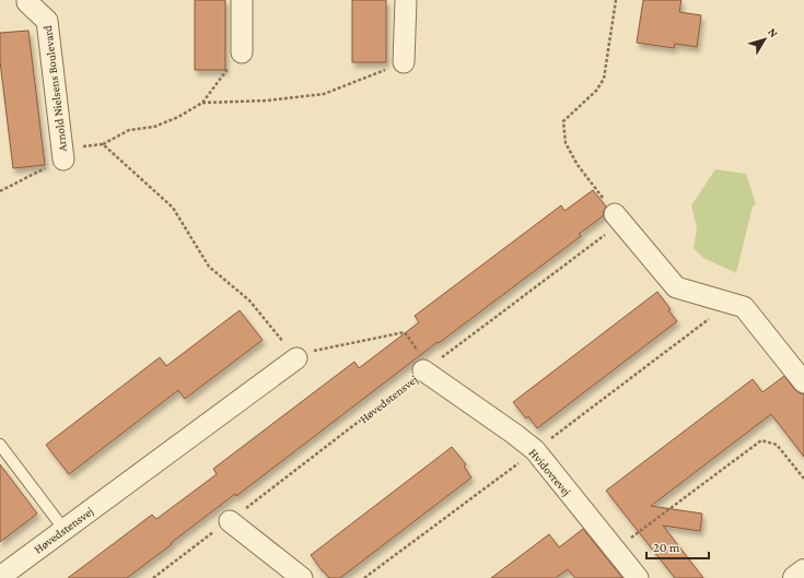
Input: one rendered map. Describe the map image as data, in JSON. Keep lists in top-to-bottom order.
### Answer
{
  "streets": {
    "street": ["Arnold Nielsens Boulevard", "Høvedstensvej", "Hvidovrevej"]
  },
  "crossings": [
    ["Høvedstensvej", "Hvidovrevej"]
  ],
  "scale_bar": "20 m",
  "north": "top right"
}
